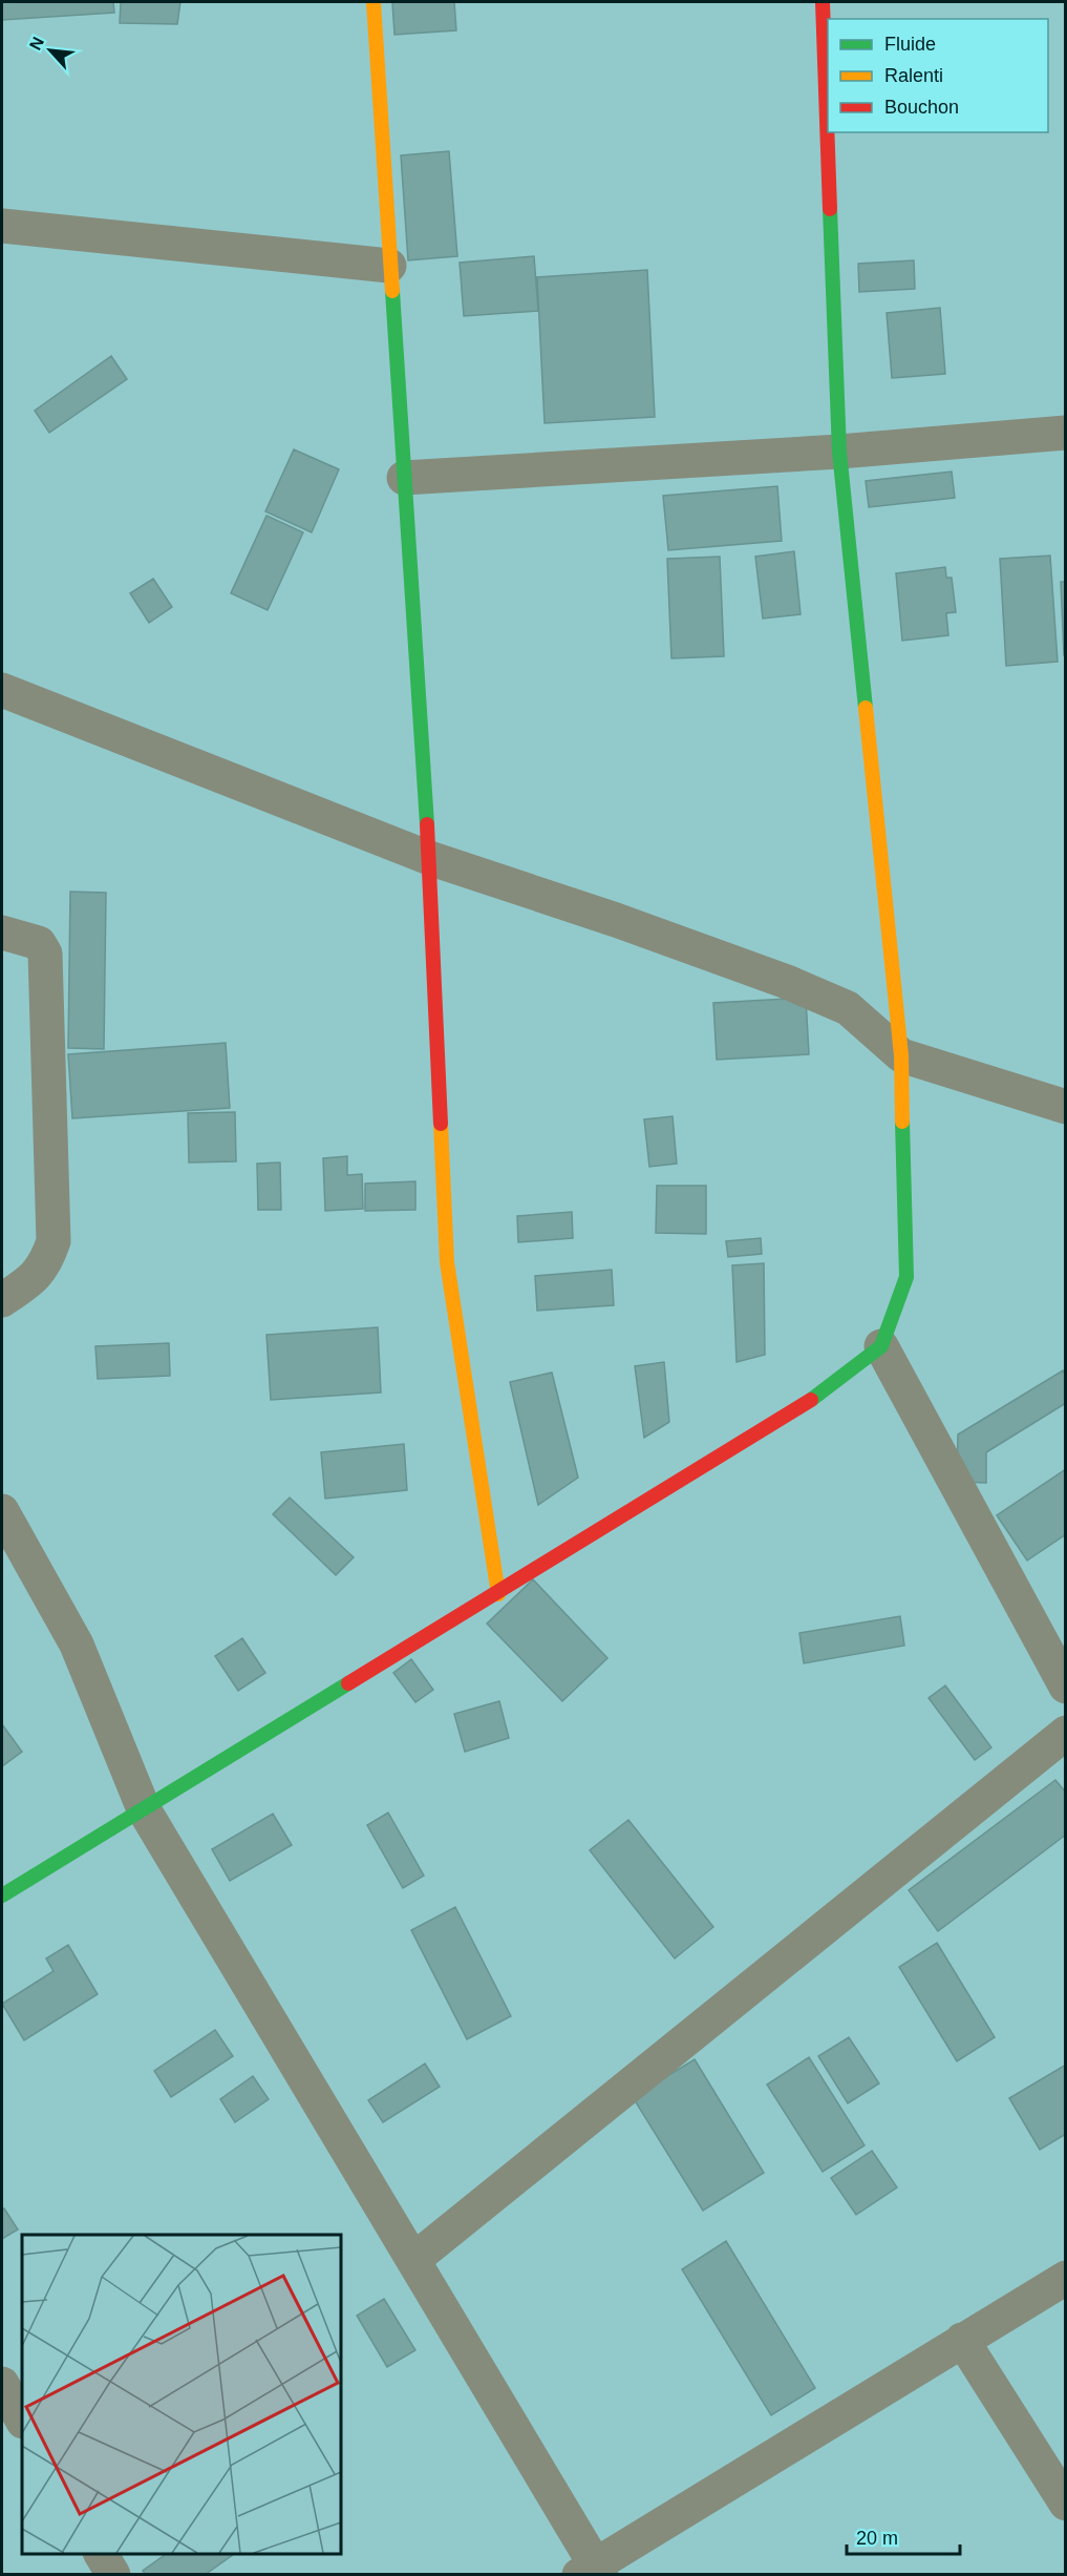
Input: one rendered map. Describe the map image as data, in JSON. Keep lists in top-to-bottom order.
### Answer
{
  "legend": ["Fluide", "Ralenti", "Bouchon"],
  "scale_bar": "20 m",
  "north": "top left"
}
